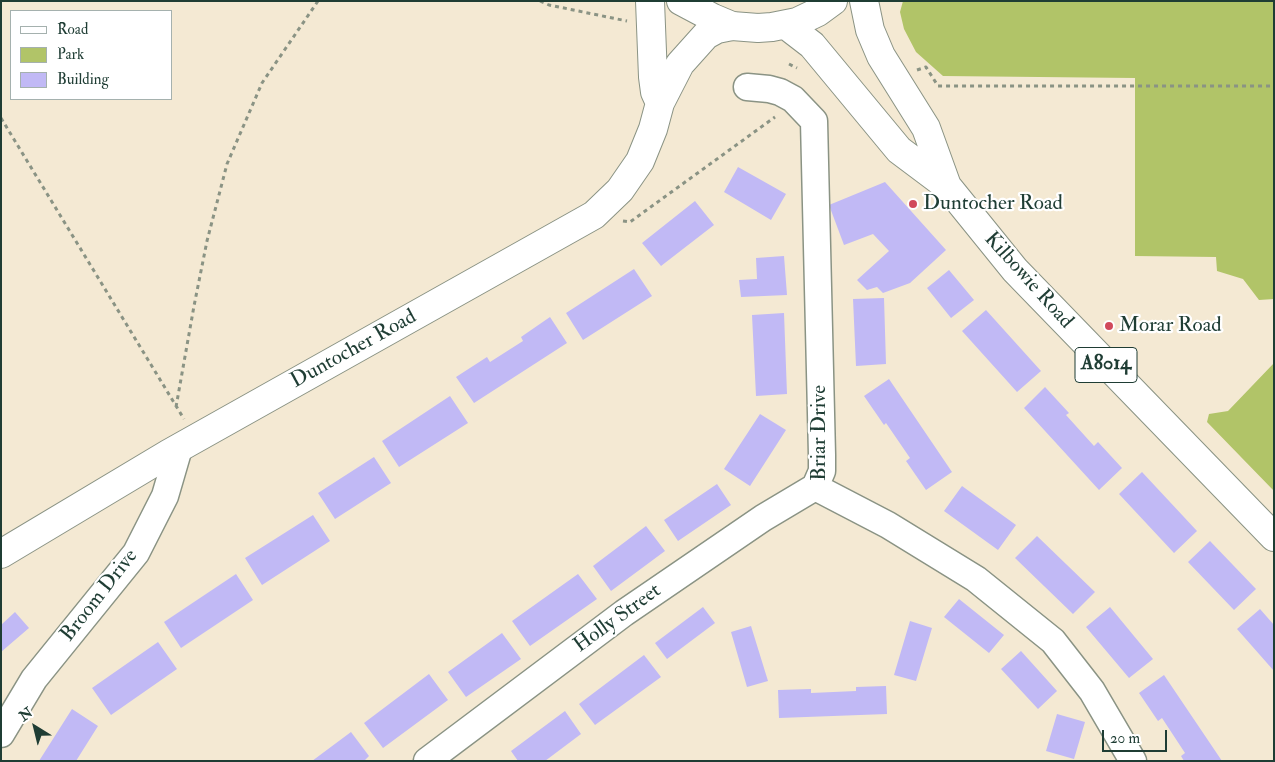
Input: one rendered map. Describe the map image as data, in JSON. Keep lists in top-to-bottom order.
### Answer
{
  "streets": {
    "main road": ["Kilbowie Road", "Duntocher Road", "A8014"],
    "street": ["Briar Drive", "Broom Drive", "Holly Street"]
  },
  "crossings": [
    ["Kilbowie Road", "A8014"],
    ["Duntocher Road", "Broom Drive"],
    ["Briar Drive", "Holly Street"]
  ],
  "places": ["Duntocher Road", "Morar Road"],
  "legend": ["Road", "Park", "Building"],
  "scale_bar": "20 m",
  "north": "top left"
}
